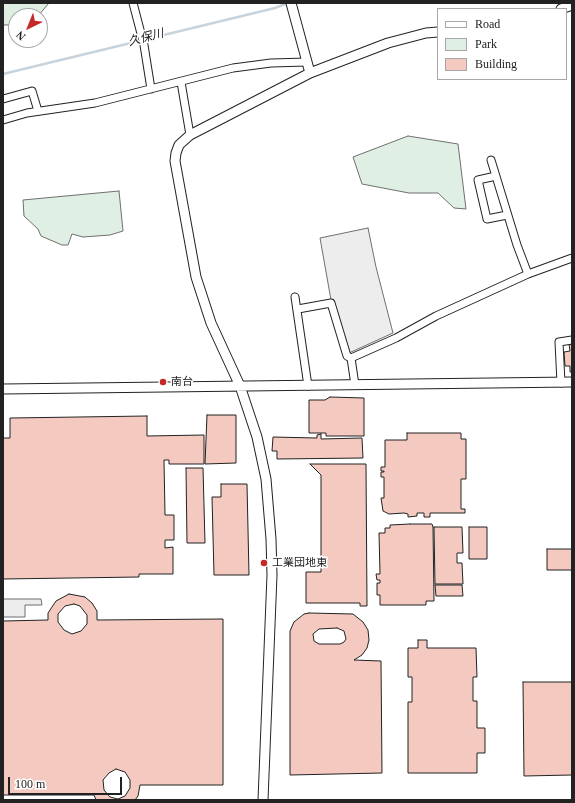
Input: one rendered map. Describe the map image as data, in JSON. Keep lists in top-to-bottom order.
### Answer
{
  "water": ["久保川"],
  "places": ["南台", "工業団地東"],
  "legend": ["Road", "Park", "Building"],
  "scale_bar": "100 m",
  "north": "bottom left"
}
